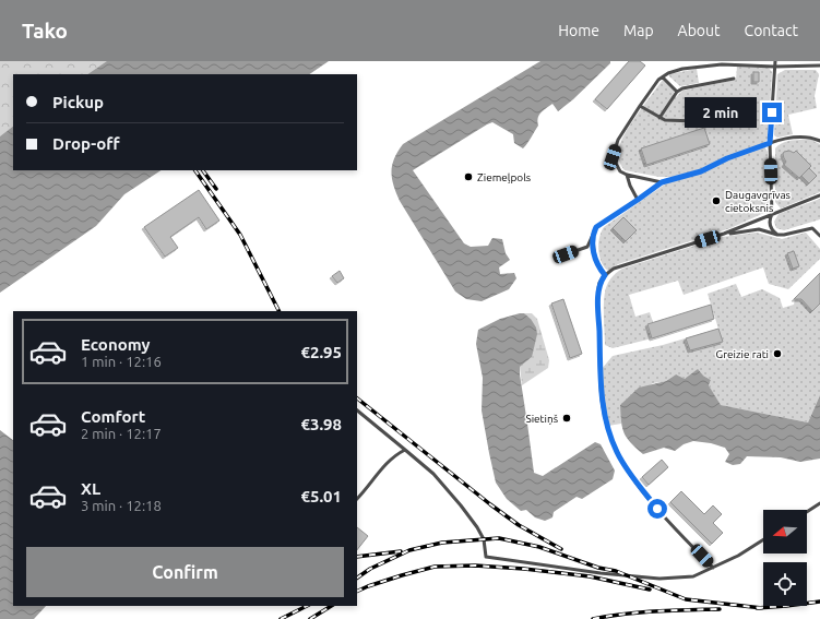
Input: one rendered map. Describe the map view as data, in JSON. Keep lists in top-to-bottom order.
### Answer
{
  "places": [
    "Ziemeļpols",
    "Daugavgrīvas cietoksnis",
    "Greizie rati",
    "Sietiņš"
  ],
  "north": "left",
  "page": {
    "header": "Tako",
    "nav": [
      "Home",
      "Map",
      "About",
      "Contact"
    ],
    "banner": ["Pickup", "Drop-off"],
    "bubble": "2 min",
    "list": [
      {
        "name": "Economy",
        "note": "1 min · 12:16",
        "value": "€2.95"
      },
      {
        "name": "Comfort",
        "note": "2 min · 12:17",
        "value": "€3.98"
      },
      {
        "name": "XL",
        "note": "3 min · 12:18",
        "value": "€5.01"
      }
    ],
    "buttons": "Confirm"
  }
}
